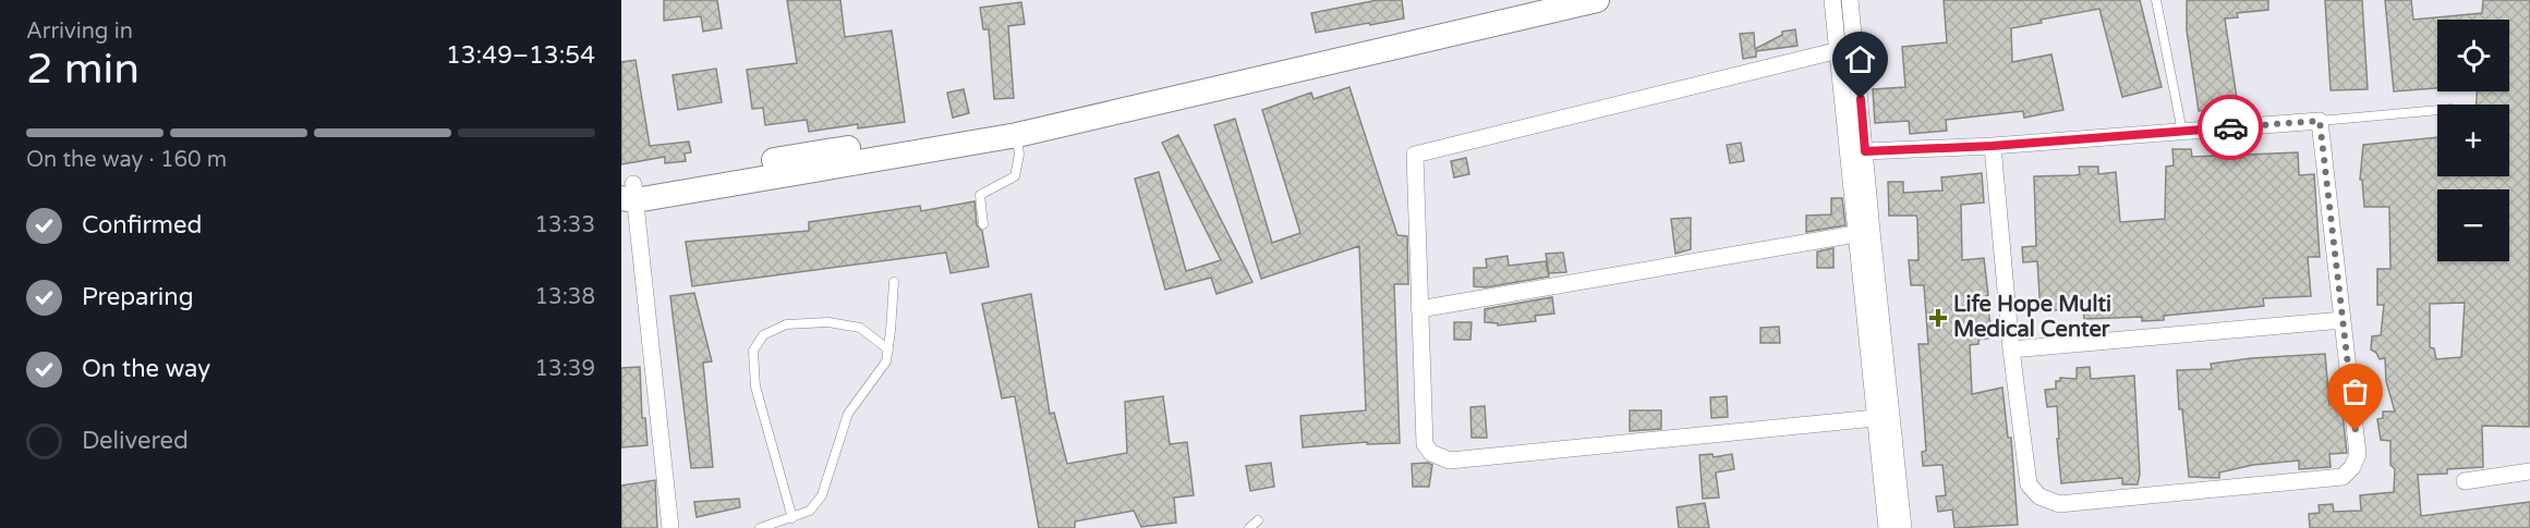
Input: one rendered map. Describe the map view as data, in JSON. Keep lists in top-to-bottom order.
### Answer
{
  "places": {
    "health": ["Life Hope Multi Medical Center"]
  },
  "page": {
    "heading": ["2 min", "Arriving in", "13:49–13:54"],
    "map_buttons": ["+", "−"],
    "bar": "On the way · 160 m",
    "list": [
      ["Confirmed", "13:33"],
      ["Preparing", "13:38"],
      ["On the way", "13:39"],
      "Delivered"
    ]
  }
}
